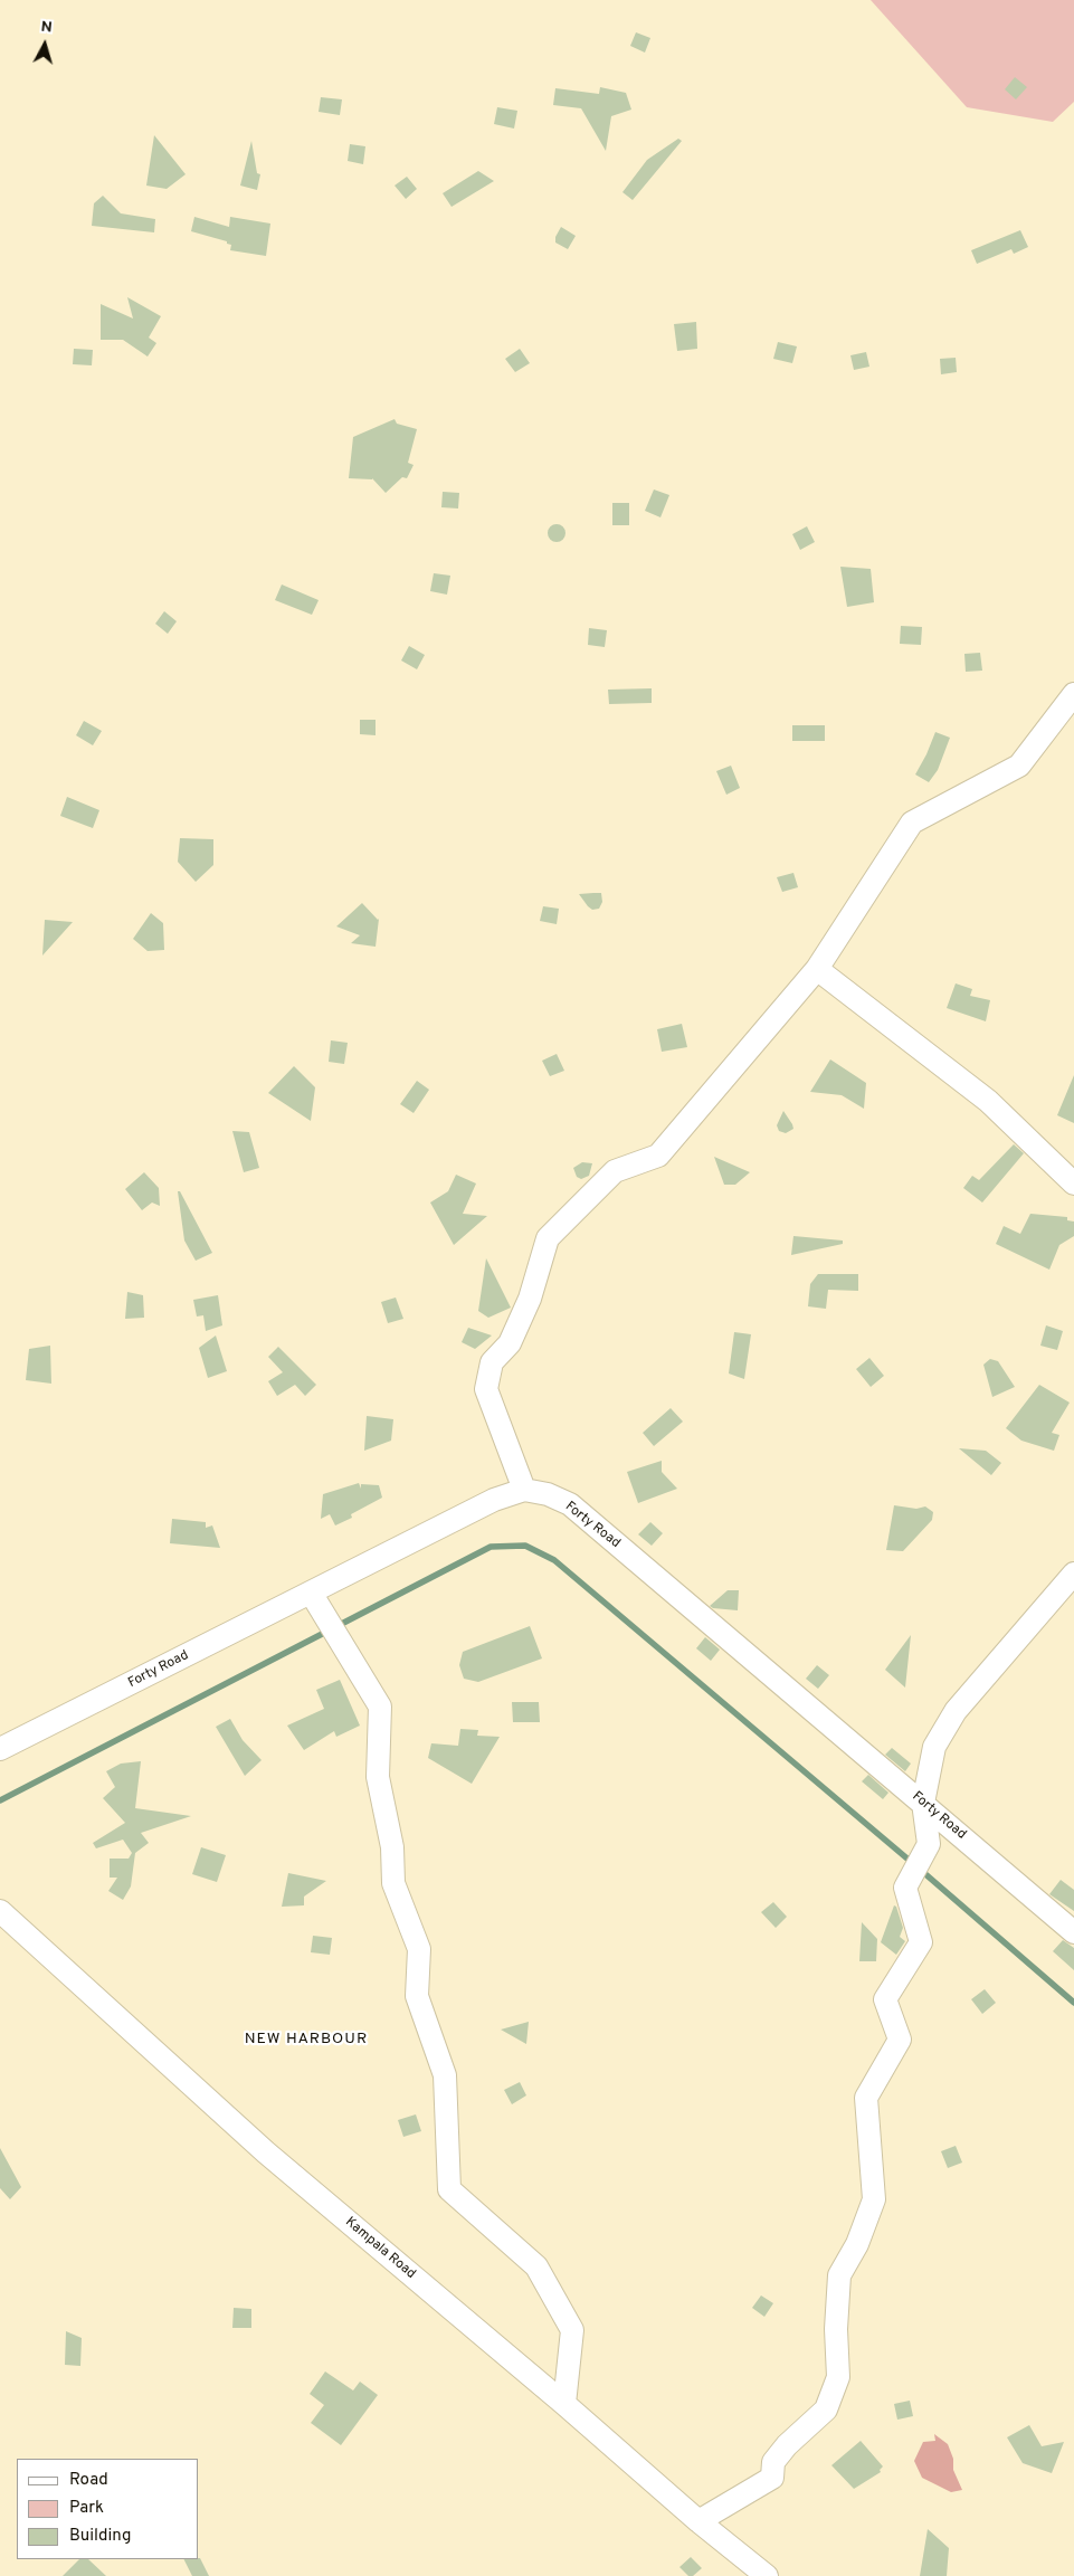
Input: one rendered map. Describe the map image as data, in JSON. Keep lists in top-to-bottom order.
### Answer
{
  "streets": {
    "street": ["Forty Road", "Kampala Road"]
  },
  "districts": ["NEW HARBOUR"],
  "legend": ["Road", "Park", "Building"],
  "north": "top"
}
